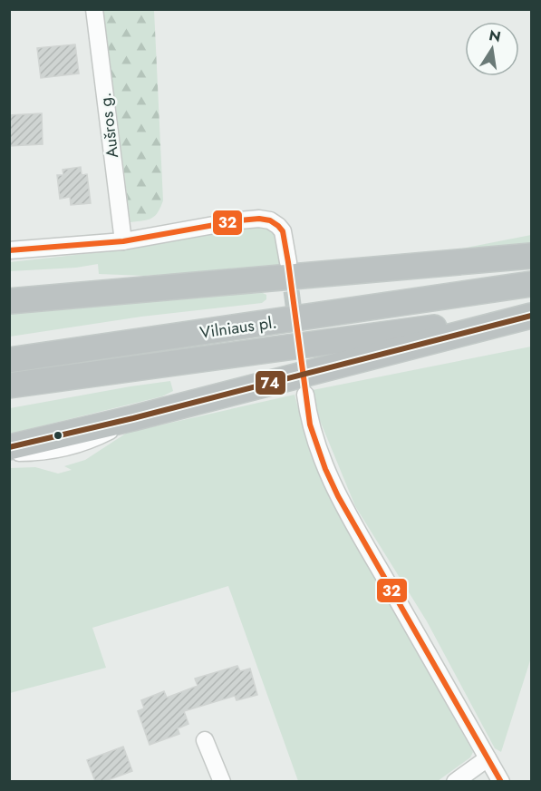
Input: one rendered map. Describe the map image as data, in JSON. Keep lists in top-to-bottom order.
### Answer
{
  "streets": {
    "highway": ["Vilniaus pl."],
    "street": ["Aušros g."]
  },
  "lines": ["transit line 32", "transit line 74"],
  "north": "top"
}
